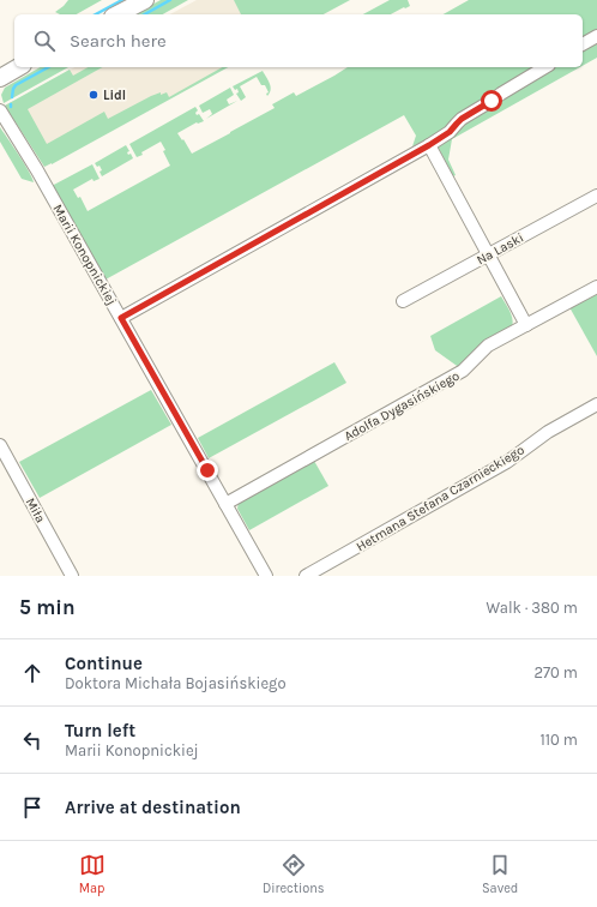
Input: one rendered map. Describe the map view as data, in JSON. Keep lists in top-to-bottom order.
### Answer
{
  "streets": {
    "street": [
      "Na Laski",
      "Marii Konopnickiej",
      "Adolfa Dygasińskiego",
      "Hetmana Stefana Czarnieckiego",
      "Miła"
    ]
  },
  "crossings": [
    ["Marii Konopnickiej", "Adolfa Dygasińskiego"]
  ],
  "places": ["Lidl"],
  "page": {
    "search": "Search here",
    "heading": ["5 min", "Walk · 380 m"],
    "list": [
      ["Continue", "Doktora Michała Bojasińskiego", "270 m"],
      ["Turn left", "Marii Konopnickiej", "110 m"],
      "Arrive at destination"
    ],
    "nav": ["Map", "Directions", "Saved"]
  }
}
